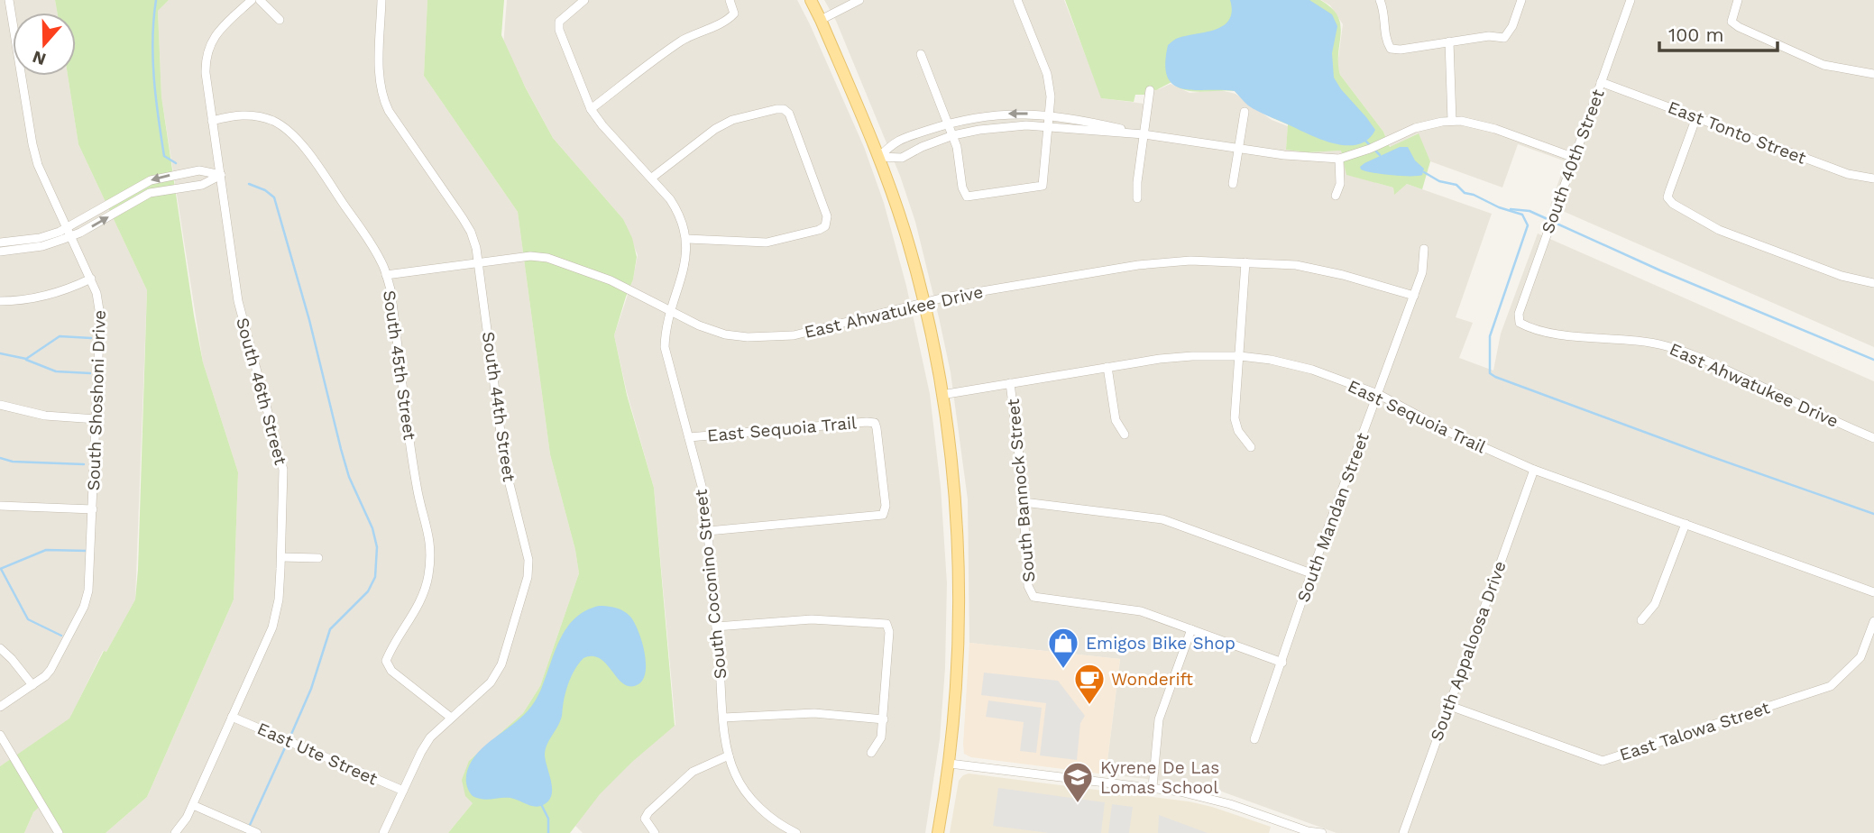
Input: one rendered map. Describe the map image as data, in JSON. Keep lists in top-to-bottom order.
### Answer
{
  "streets": {
    "street": [
      "East Tonto Street",
      "South 40th Street",
      "East Ahwatukee Drive",
      "South 45th Street",
      "South 46th Street",
      "South Shoshoni Drive",
      "South 44th Street",
      "East Sequoia Trail",
      "South Bannock Street",
      "South Mandan Street",
      "South Coconino Street",
      "South Appaloosa Drive",
      "East Talowa Street",
      "East Ute Street"
    ]
  },
  "crossings": [
    ["East Tonto Street", "South 40th Street"],
    ["South 40th Street", "East Ahwatukee Drive"],
    ["East Ahwatukee Drive", "South 45th Street"],
    ["East Ahwatukee Drive", "South 44th Street"],
    ["East Ahwatukee Drive", "South Mandan Street"],
    ["East Ahwatukee Drive", "South Coconino Street"],
    ["South 45th Street", "South 46th Street"],
    ["South 45th Street", "South 44th Street"],
    ["South 46th Street", "East Ute Street"],
    ["South 44th Street", "East Ute Street"],
    ["East Sequoia Trail", "South Bannock Street"],
    ["East Sequoia Trail", "South Mandan Street"],
    ["East Sequoia Trail", "South Coconino Street"],
    ["East Sequoia Trail", "South Appaloosa Drive"],
    ["South Appaloosa Drive", "East Talowa Street"]
  ],
  "places": {
    "shop": ["Emigos Bike Shop"],
    "cafe": ["Wonderift"],
    "school or university": ["Kyrene De Las Lomas School"]
  },
  "scale_bar": "100 m",
  "north": "bottom"
}
